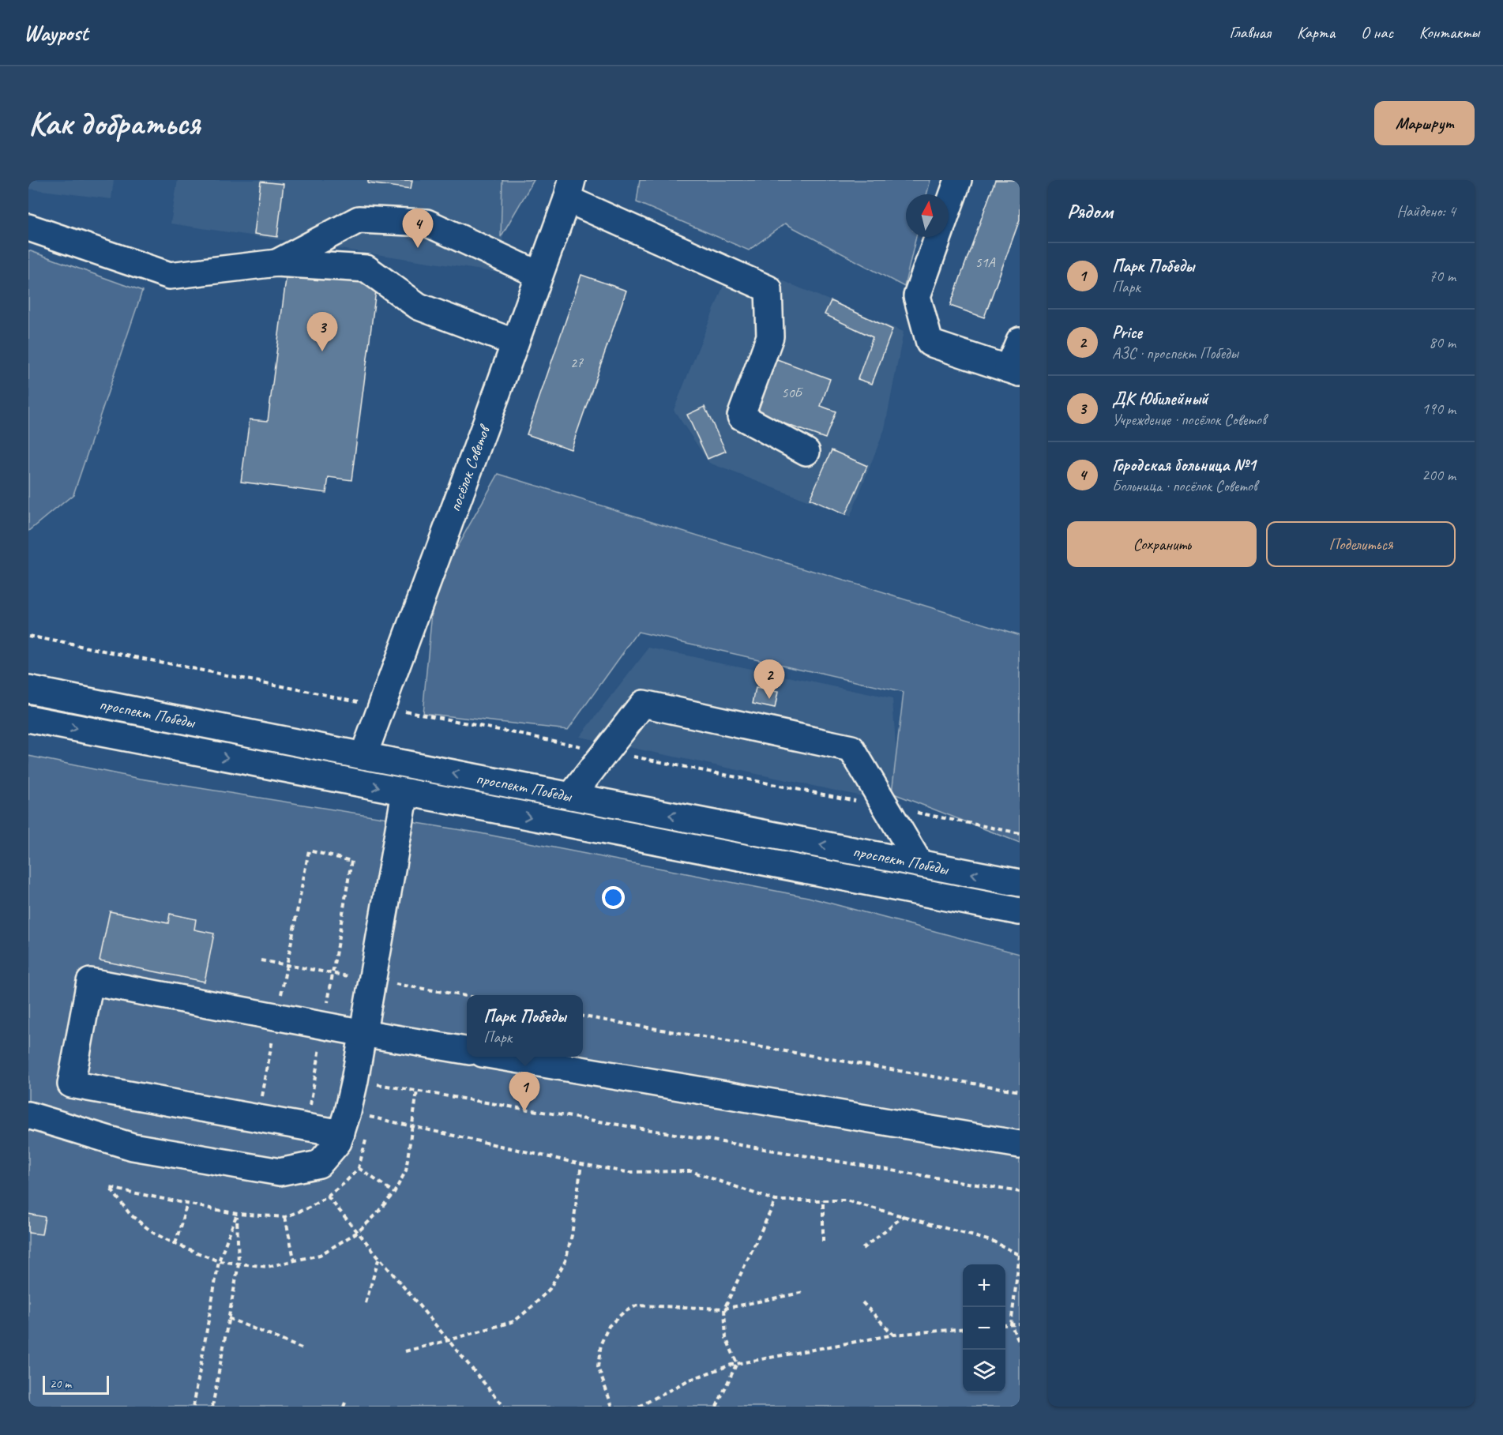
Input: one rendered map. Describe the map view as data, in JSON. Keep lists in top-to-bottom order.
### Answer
{
  "streets": {
    "main road": ["посёлок Советов", "проспект Победы"]
  },
  "crossings": [
    ["посёлок Советов", "проспект Победы"]
  ],
  "house_numbers": ["51А", "27", "50Б"],
  "scale_bar": "20 m",
  "north": "top",
  "page": {
    "header": "Waypost",
    "nav": [
      "Главная",
      "Карта",
      "О нас",
      "Контакты"
    ],
    "buttons": [
      "Маршрут",
      ["Сохранить", "Поделиться"]
    ],
    "title": "Как добраться",
    "heading": ["Рядом", "Найдено: 4"],
    "pins": [
      "4",
      "3",
      "2",
      "1"
    ],
    "list": [
      {
        "mark": "1",
        "name": "Парк Победы",
        "note": "Парк",
        "value": "70 m"
      },
      {
        "mark": "2",
        "name": "Price",
        "note": "АЗС · проспект Победы",
        "value": "80 m"
      },
      {
        "mark": "3",
        "name": "ДК Юбилейный",
        "note": "Учреждение · посёлок Советов",
        "value": "190 m"
      },
      {
        "mark": "4",
        "name": "Городская больница №1",
        "note": "Больница · посёлок Советов",
        "value": "200 m"
      }
    ],
    "popup": ["Парк Победы", "Парк"],
    "map_buttons": ["+", "−"],
    "scale": "20 m"
  }
}
